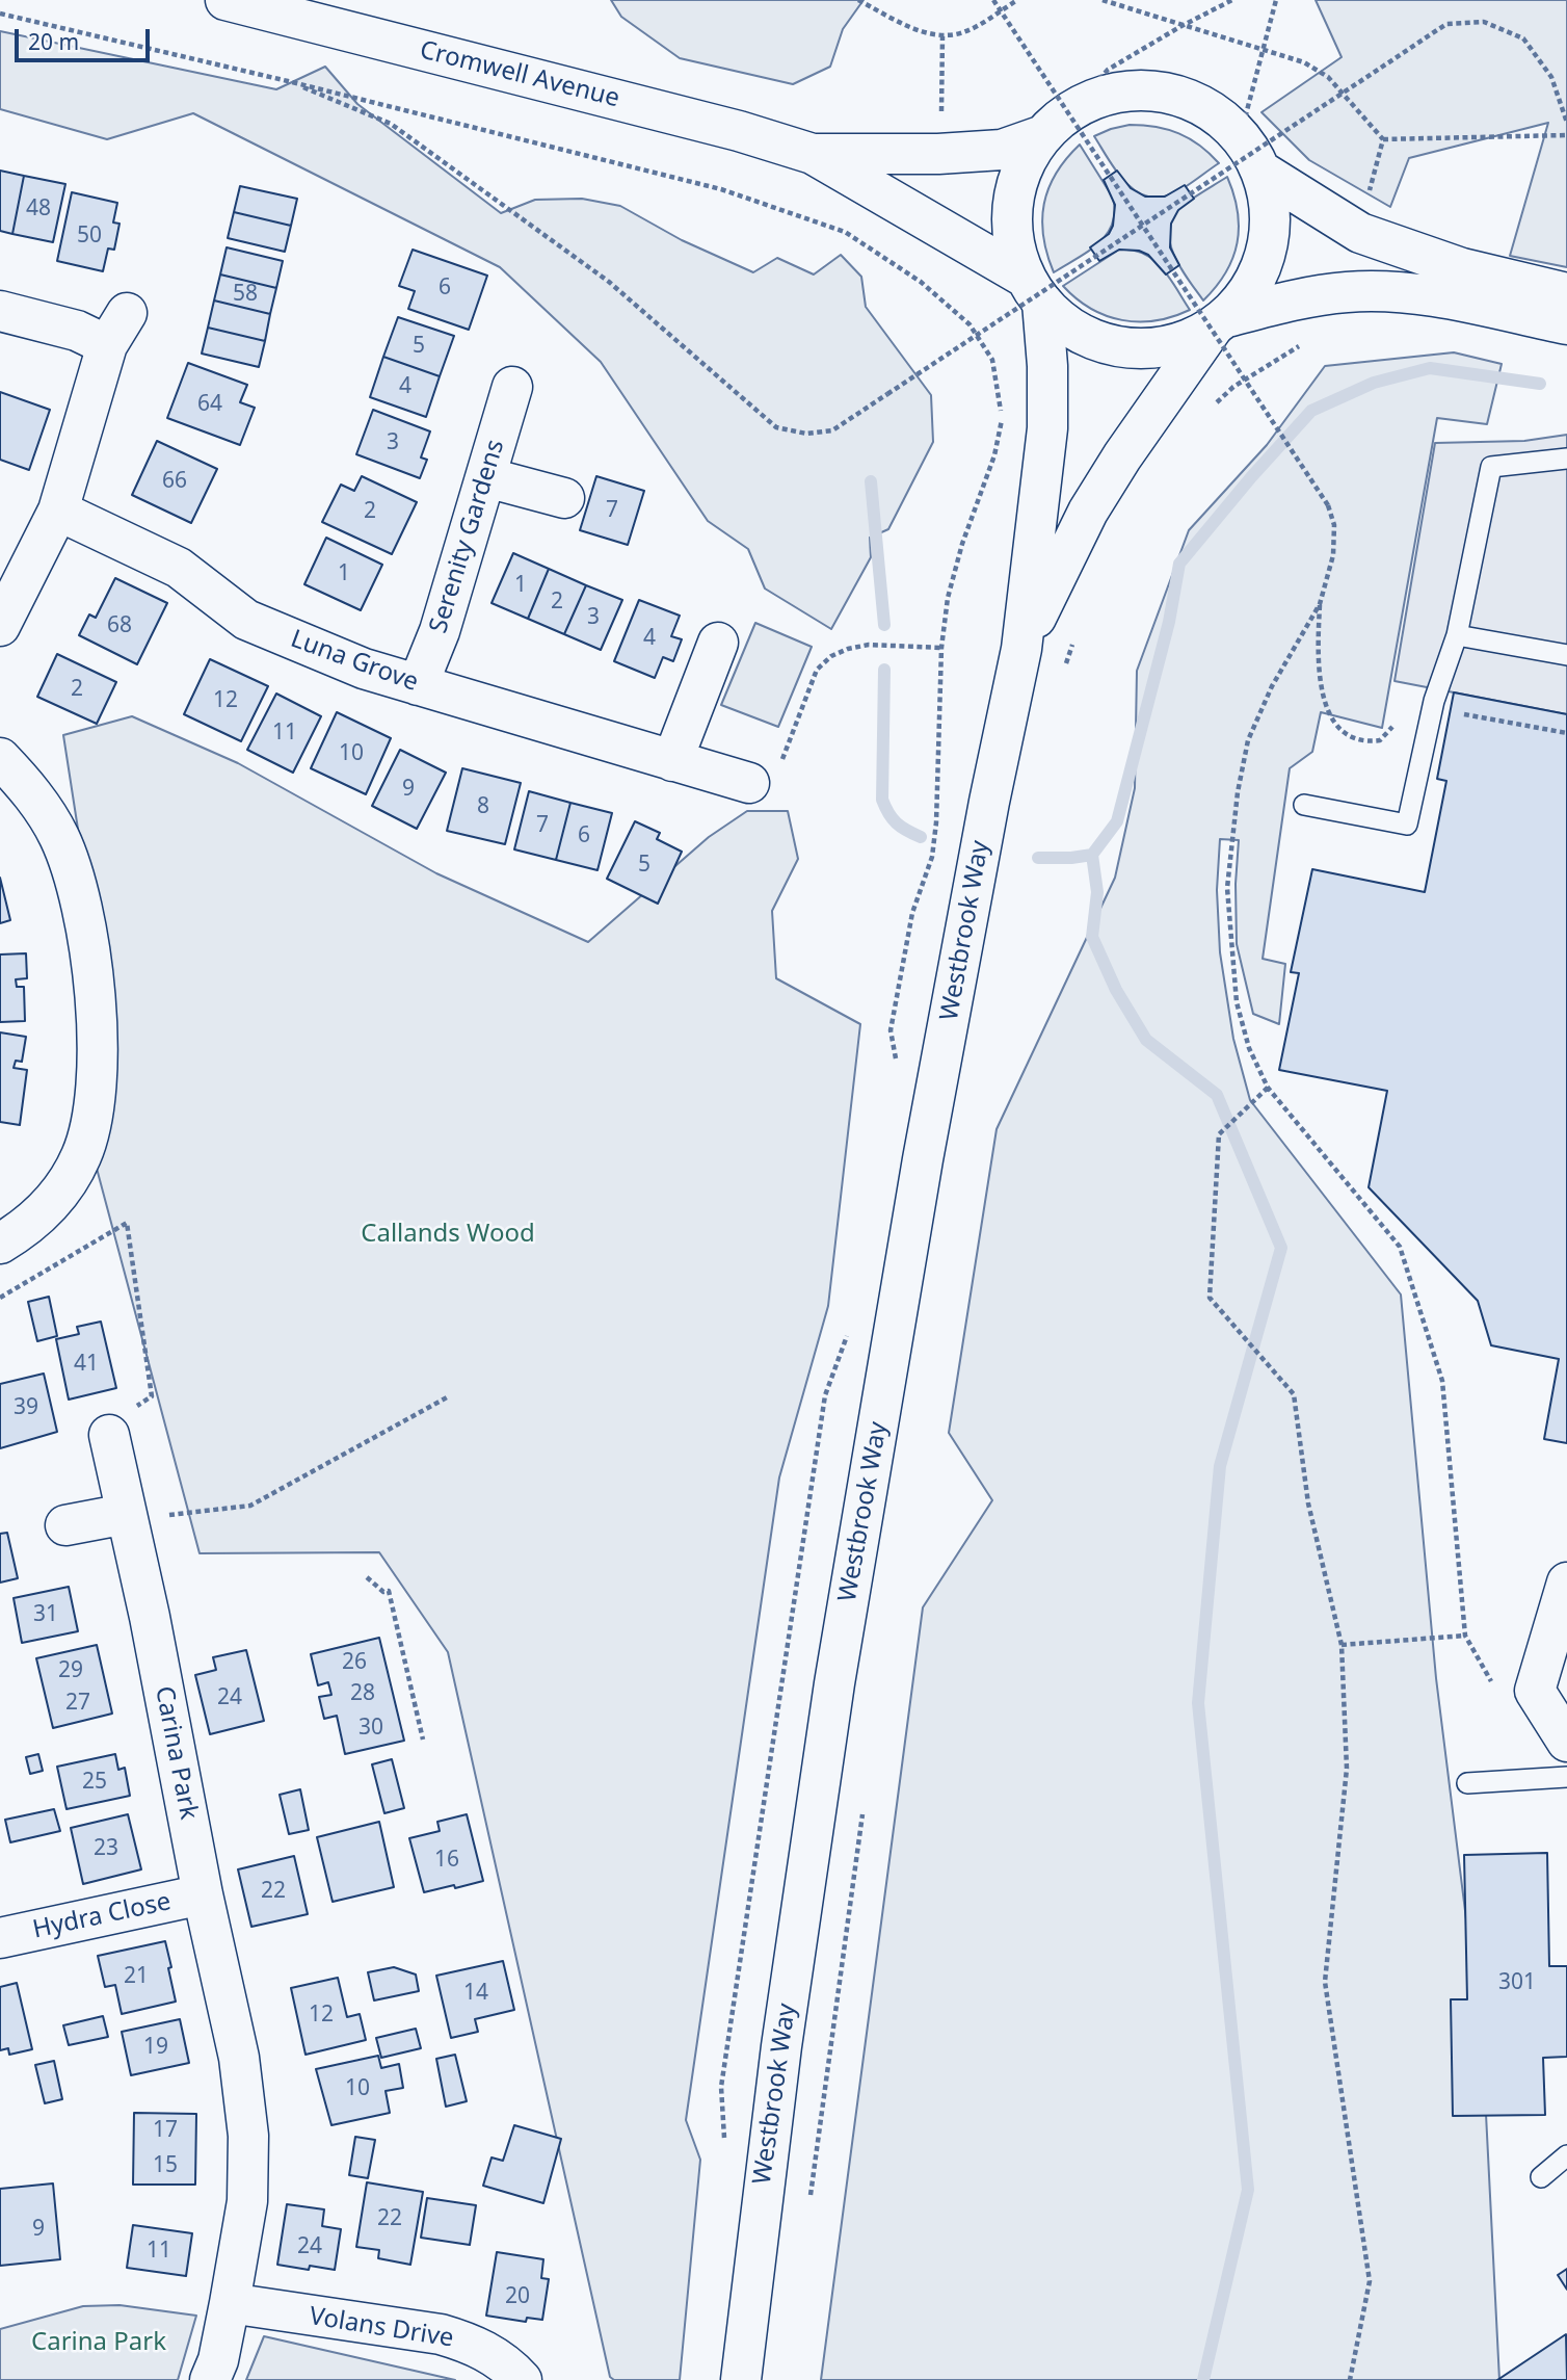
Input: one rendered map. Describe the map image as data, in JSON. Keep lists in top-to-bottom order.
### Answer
{
  "streets": {
    "street": [
      "Cromwell Avenue",
      "Serenity Gardens",
      "Luna Grove",
      "Westbrook Way",
      "Carina Park",
      "Hydra Close",
      "Volans Drive"
    ]
  },
  "crossings": [
    ["Cromwell Avenue", "Westbrook Way"],
    ["Serenity Gardens", "Luna Grove"],
    ["Carina Park", "Hydra Close"],
    ["Carina Park", "Volans Drive"]
  ],
  "parks": ["Callands Wood", "Carina Park"],
  "house_numbers": [
    "48",
    "50",
    "6",
    "58",
    "5",
    "4",
    "64",
    "3",
    "66",
    "7",
    "2",
    "1",
    "1",
    "2",
    "3",
    "68",
    "4",
    "2",
    "12",
    "11",
    "10",
    "9",
    "8",
    "7",
    "6",
    "5",
    "41",
    "39",
    "31",
    "26",
    "29",
    "28",
    "24",
    "27",
    "30",
    "25",
    "23",
    "16",
    "22",
    "21",
    "301",
    "14",
    "12",
    "19",
    "10",
    "17",
    "15",
    "22",
    "9",
    "24",
    "11",
    "20"
  ],
  "scale_bar": "20 m"
}
